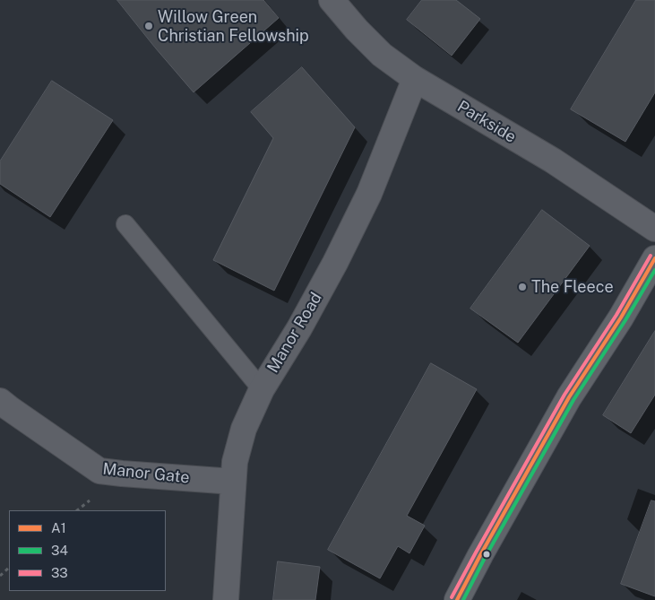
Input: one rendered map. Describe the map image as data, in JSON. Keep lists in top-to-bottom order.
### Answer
{
  "streets": {
    "street": ["Parkside", "Manor Road", "Manor Gate"]
  },
  "crossings": [
    ["Parkside", "Manor Road"],
    ["Manor Road", "Manor Gate"]
  ],
  "places": ["Willow Green Christian Fellowship", "The Fleece"],
  "lines": ["transit line 33", "transit line A1", "transit line 34"],
  "legend": ["A1", "34", "33"]
}
